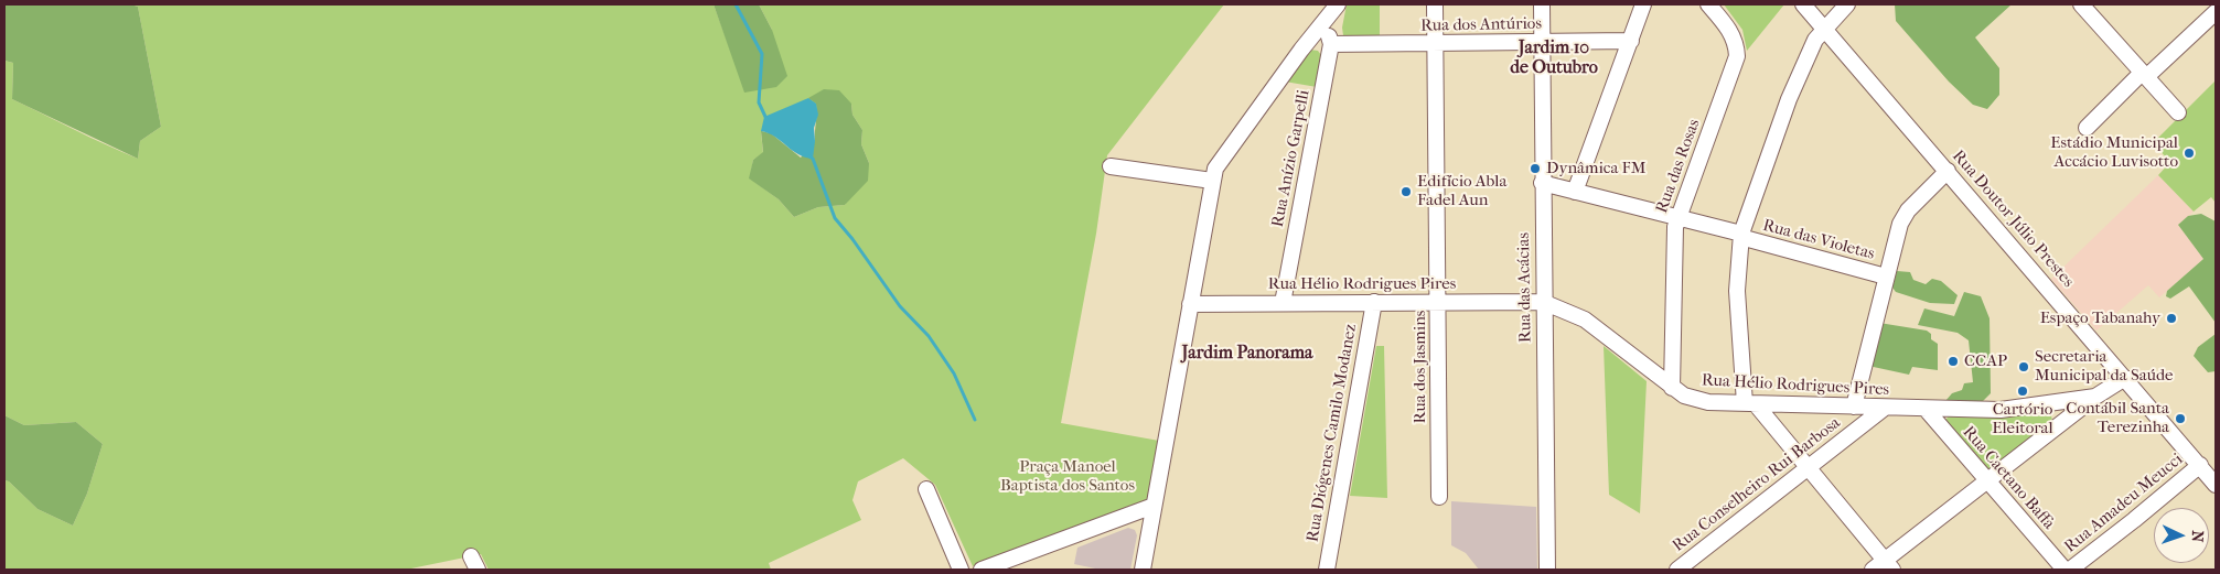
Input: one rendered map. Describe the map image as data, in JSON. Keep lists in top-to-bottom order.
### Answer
{
  "streets": {
    "street": [
      "Rua dos Antúrios",
      "Rua Anízio Garpelli",
      "Rua das Rosas",
      "Rua Doutor Júlio Prestes",
      "Rua das Violetas",
      "Rua Hélio Rodrigues Pires",
      "Rua das Acácias",
      "Rua dos Jasmins",
      "Rua Diógenes Camilo Modanez",
      "Rua Caetano Baffa",
      "Rua Conselheiro Rui Barbosa",
      "Rua Amadeu Meucci"
    ]
  },
  "crossings": [
    ["Rua dos Antúrios", "Rua Anízio Garpelli"],
    ["Rua dos Antúrios", "Rua das Acácias"],
    ["Rua dos Antúrios", "Rua dos Jasmins"],
    ["Rua Anízio Garpelli", "Rua Hélio Rodrigues Pires"],
    ["Rua das Rosas", "Rua das Violetas"],
    ["Rua das Rosas", "Rua Hélio Rodrigues Pires"],
    ["Rua Doutor Júlio Prestes", "Rua Hélio Rodrigues Pires"],
    ["Rua Doutor Júlio Prestes", "Rua Conselheiro Rui Barbosa"],
    ["Rua Doutor Júlio Prestes", "Rua Amadeu Meucci"],
    ["Rua das Violetas", "Rua das Acácias"],
    ["Rua das Violetas", "Rua Conselheiro Rui Barbosa"],
    ["Rua Hélio Rodrigues Pires", "Rua das Acácias"],
    ["Rua Hélio Rodrigues Pires", "Rua dos Jasmins"],
    ["Rua Hélio Rodrigues Pires", "Rua Diógenes Camilo Modanez"],
    ["Rua Hélio Rodrigues Pires", "Rua Caetano Baffa"],
    ["Rua Hélio Rodrigues Pires", "Rua Conselheiro Rui Barbosa"]
  ],
  "districts": ["Jardim 10 de Outubro", "Jardim Panorama"],
  "parks": ["Praça Manoel Baptista dos Santos"],
  "places": [
    "Estádio Municipal Accácio Luvisotto",
    "Dynâmica FM",
    "Edifício Abla Fadel Aun",
    "Espaço Tabanahy",
    "CCAP",
    "Secretaria Municipal da Saúde",
    "Cartório Eleitoral",
    "Contábil Santa Terezinha"
  ],
  "north": "right"
}
